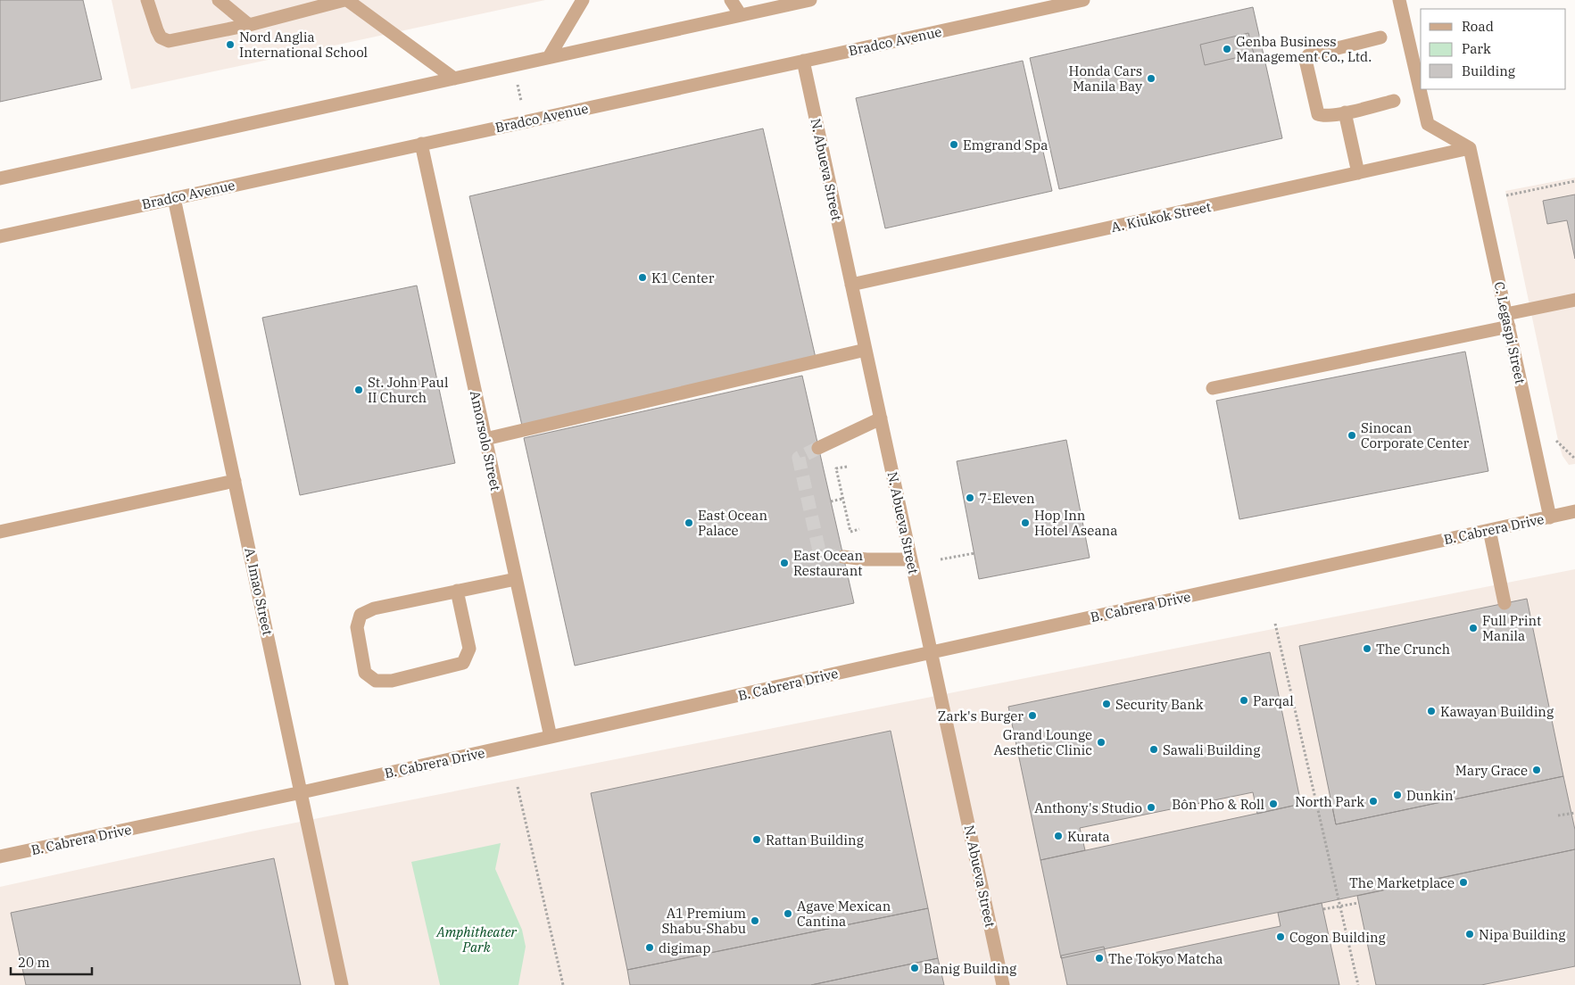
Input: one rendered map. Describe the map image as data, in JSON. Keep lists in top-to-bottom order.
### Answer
{
  "streets": {
    "street": [
      "Bradco Avenue",
      "N. Abueva Street",
      "A. Kiukok Street",
      "C. Legaspi Street",
      "Amorsolo Street",
      "B. Cabrera Drive",
      "A. Imao Street"
    ]
  },
  "crossings": [
    ["Bradco Avenue", "N. Abueva Street"],
    ["Bradco Avenue", "Amorsolo Street"],
    ["Bradco Avenue", "A. Imao Street"],
    ["N. Abueva Street", "A. Kiukok Street"],
    ["N. Abueva Street", "B. Cabrera Drive"],
    ["A. Kiukok Street", "C. Legaspi Street"],
    ["C. Legaspi Street", "B. Cabrera Drive"],
    ["Amorsolo Street", "B. Cabrera Drive"],
    ["B. Cabrera Drive", "A. Imao Street"]
  ],
  "parks": ["Amphitheater Park"],
  "places": [
    "Nord Anglia International School",
    "Genba Business Management Co., Ltd.",
    "Honda Cars Manila Bay",
    "Emgrand Spa",
    "K1 Center",
    "St. John Paul II Church",
    "Sinocan Corporate Center",
    "7-Eleven",
    "East Ocean Palace",
    "Hop Inn Hotel Aseana",
    "East Ocean Restaurant",
    "Full Print Manila",
    "The Crunch",
    "Parqal",
    "Security Bank",
    "Kawayan Building",
    "Zark's Burger",
    "Grand Lounge Aesthetic Clinic",
    "Sawali Building",
    "Mary Grace",
    "Dunkin'",
    "North Park",
    "Bôn Pho & Roll",
    "Anthony's Studio",
    "Kurata",
    "Rattan Building",
    "The Marketplace",
    "Agave Mexican Cantina",
    "A1 Premium Shabu-Shabu",
    "Nipa Building",
    "Cogon Building",
    "digimap",
    "The Tokyo Matcha",
    "Banig Building"
  ],
  "legend": ["Road", "Park", "Building"],
  "scale_bar": "20 m"
}
